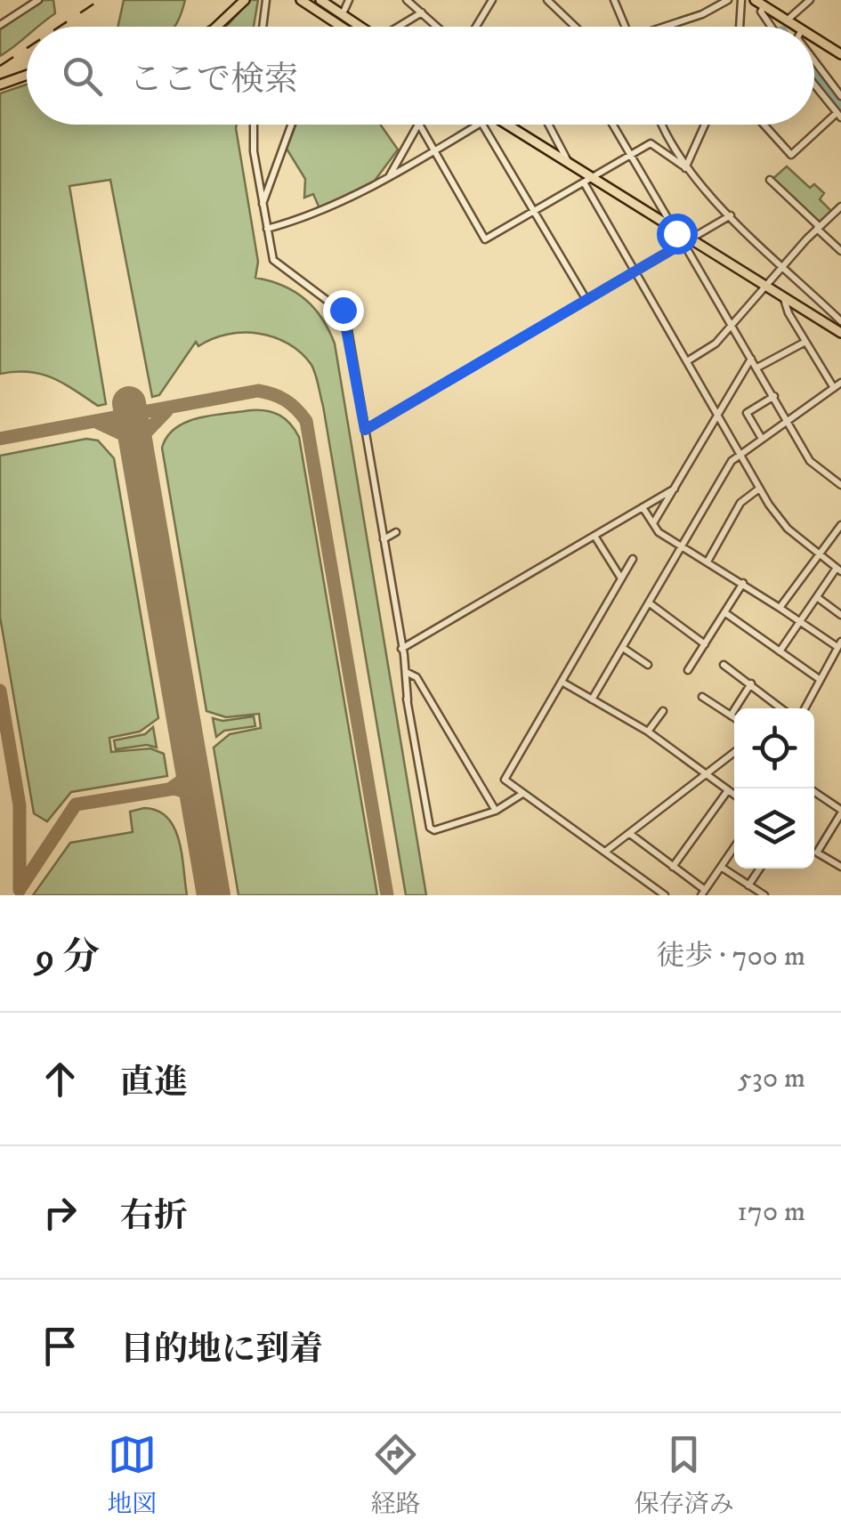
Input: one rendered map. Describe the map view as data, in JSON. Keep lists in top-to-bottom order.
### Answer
{
  "page": {
    "search": "ここで検索",
    "heading": ["9 分", "徒歩 · 700 m"],
    "list": [
      ["直進", "530 m"],
      ["右折", "170 m"],
      "目的地に到着"
    ],
    "nav": ["地図", "経路", "保存済み"]
  }
}
